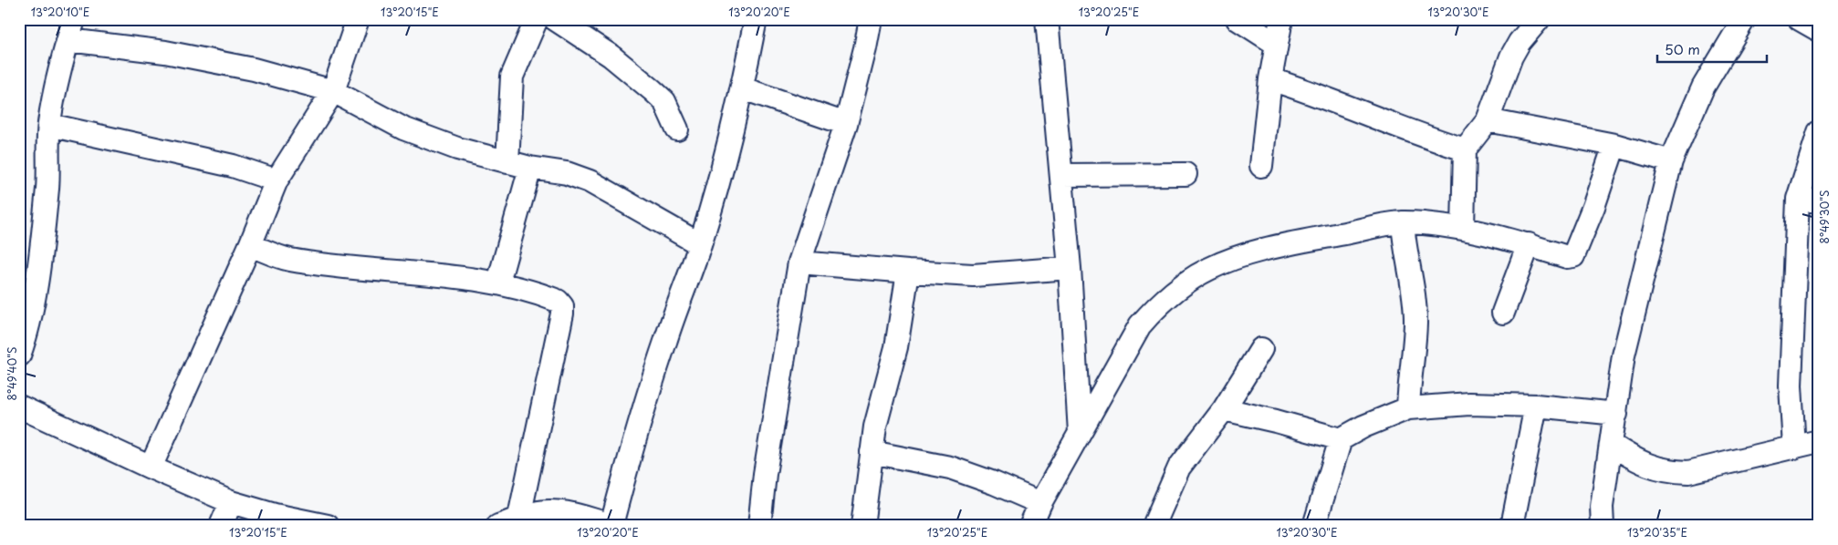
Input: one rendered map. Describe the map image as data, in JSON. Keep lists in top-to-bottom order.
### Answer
{
  "scale_bar": "50 m",
  "coordinates": [
    "13°20'10\"E",
    "13°20'15\"E",
    "13°20'20\"E",
    "13°20'25\"E",
    "13°20'30\"E",
    "8°49'30\"S",
    "8°49'40\"S",
    "13°20'35\"E"
  ]
}
